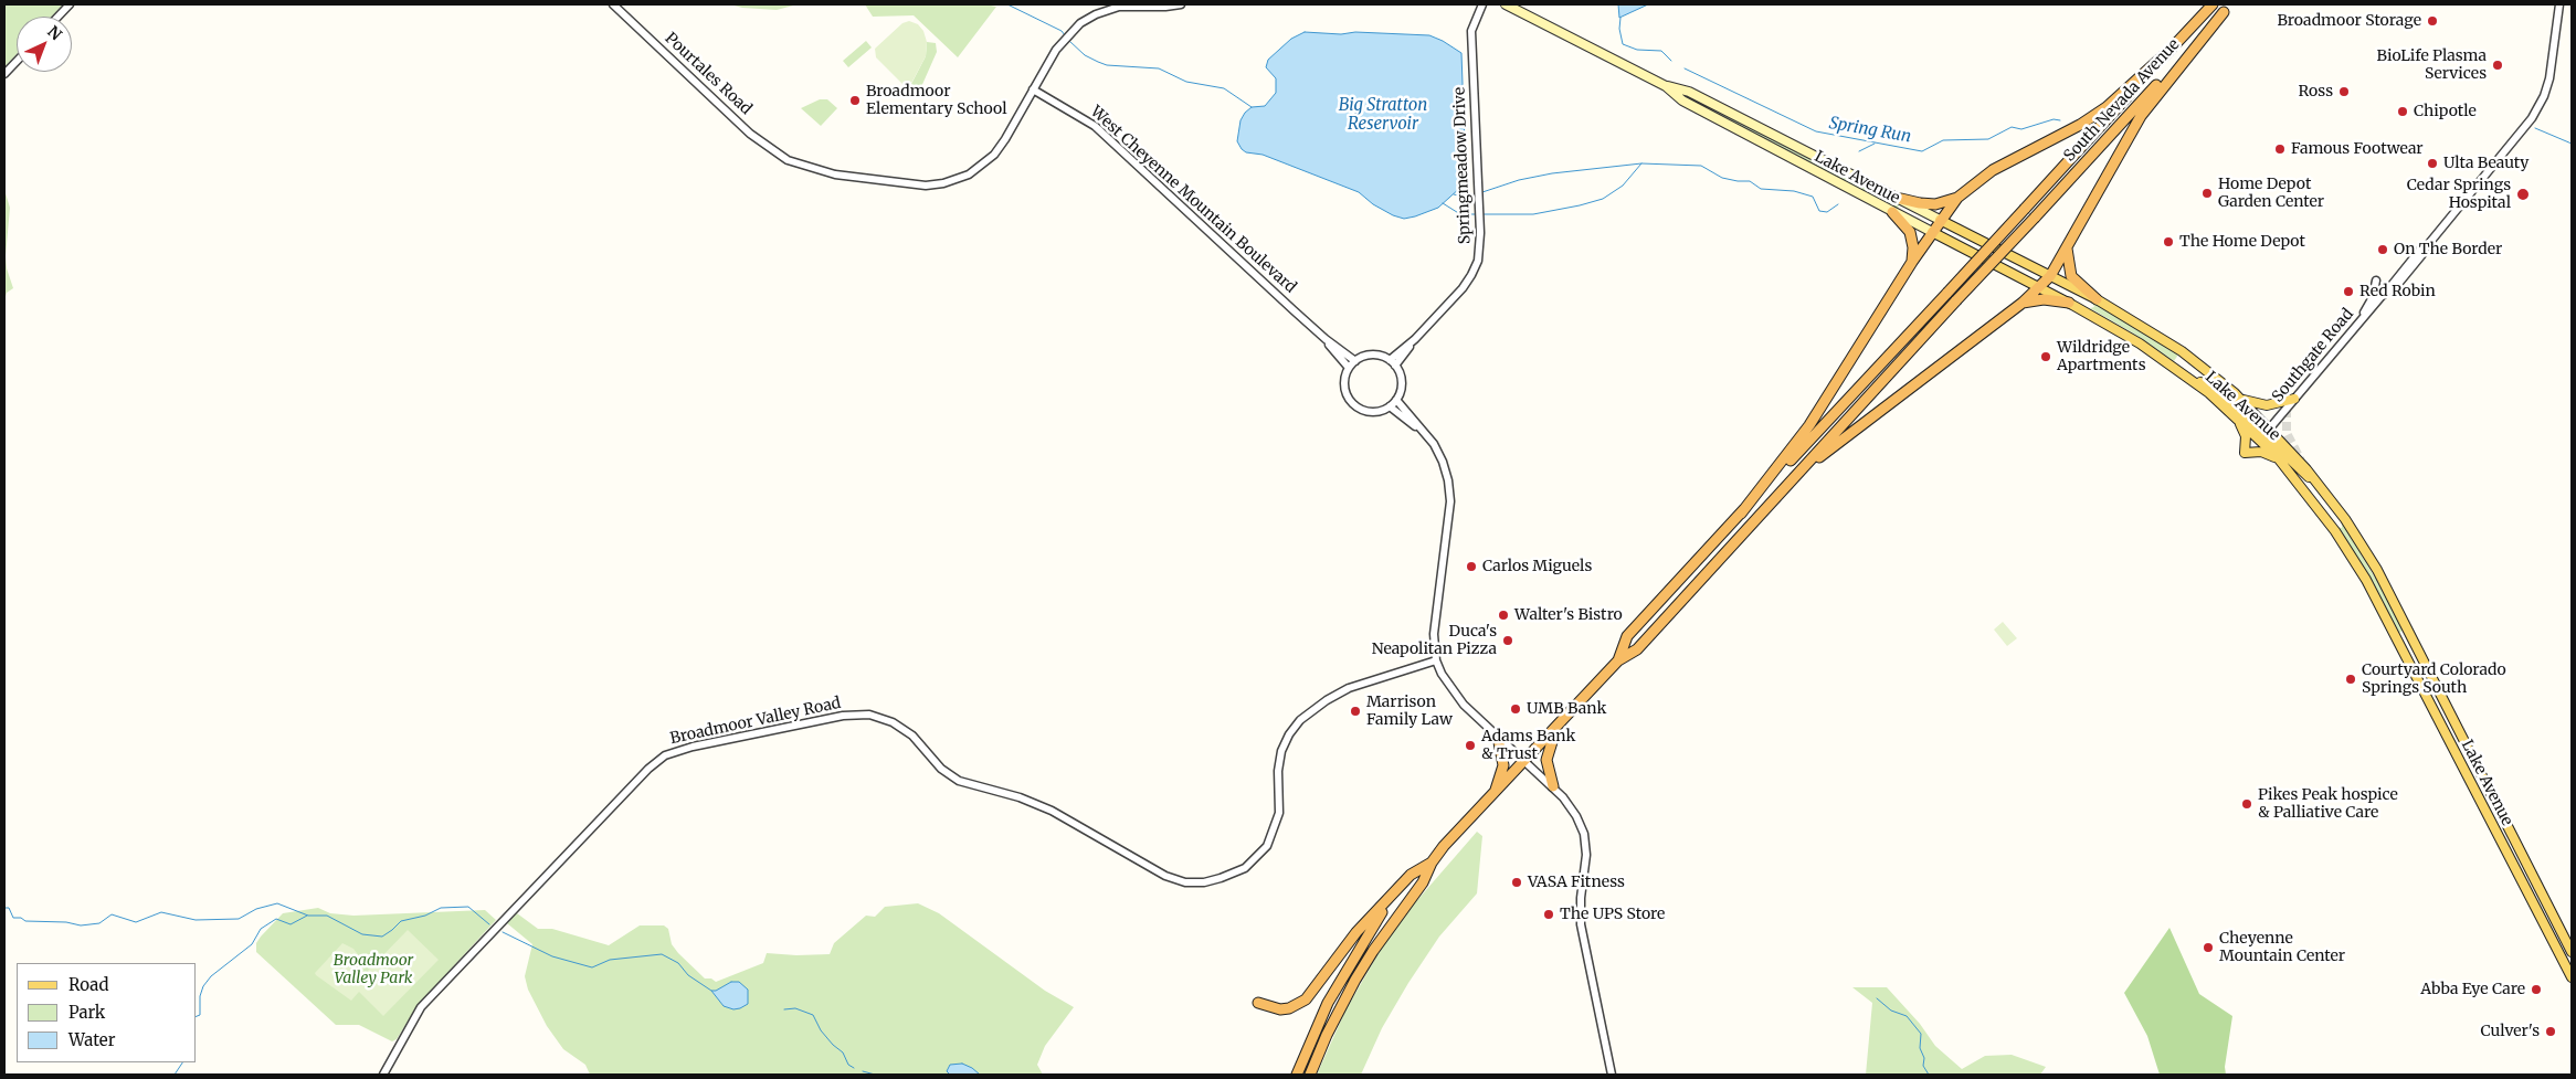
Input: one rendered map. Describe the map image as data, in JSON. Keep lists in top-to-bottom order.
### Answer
{
  "streets": {
    "highway": ["South Nevada Avenue"],
    "main road": ["Lake Avenue"],
    "street": [
      "Pourtales Road",
      "Springmeadow Drive",
      "West Cheyenne Mountain Boulevard",
      "Southgate Road",
      "Broadmoor Valley Road"
    ]
  },
  "crossings": [
    ["Pourtales Road", "West Cheyenne Mountain Boulevard"],
    ["Springmeadow Drive", "West Cheyenne Mountain Boulevard"],
    ["Lake Avenue", "Southgate Road"]
  ],
  "water": ["Big Stratton Reservoir", "Spring Run"],
  "parks": ["Broadmoor Valley Park"],
  "places": [
    "Broadmoor Storage",
    "BioLife Plasma Services",
    "Ross",
    "Broadmoor Elementary School",
    "Chipotle",
    "Famous Footwear",
    "Ulta Beauty",
    "Home Depot Garden Center",
    "Cedar Springs Hospital",
    "The Home Depot",
    "On The Border",
    "Red Robin",
    "Wildridge Apartments",
    "Carlos Miguels",
    "Walter's Bistro",
    "Duca's Neapolitan Pizza",
    "Courtyard Colorado Springs South",
    "UMB Bank",
    "Marrison Family Law",
    "Adams Bank & Trust",
    "Pikes Peak hospice & Palliative Care",
    "VASA Fitness",
    "The UPS Store",
    "Cheyenne Mountain Center",
    "Abba Eye Care",
    "Culver's"
  ],
  "legend": ["Road", "Park", "Water"],
  "north": "top right"
}
